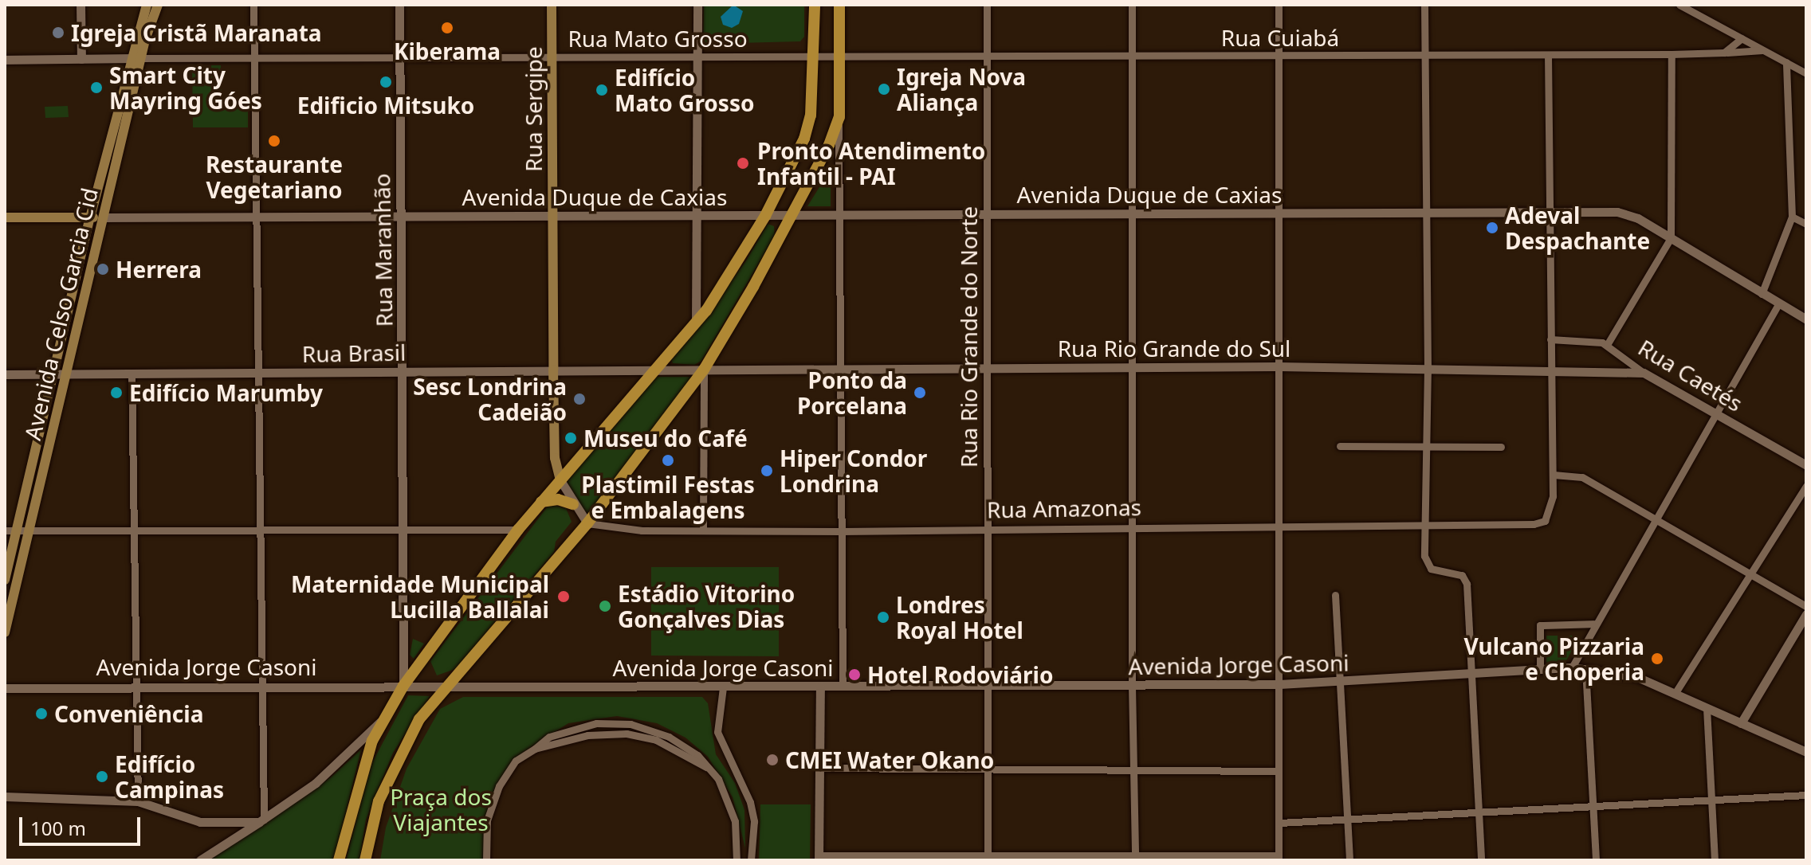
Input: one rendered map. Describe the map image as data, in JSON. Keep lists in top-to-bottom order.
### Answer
{
  "streets": {
    "main road": ["Rua Sergipe", "Avenida Duque de Caxias", "Avenida Celso Garcia Cid"],
    "street": [
      "Rua Cuiabá",
      "Rua Mato Grosso",
      "Rua Maranhão",
      "Rua Rio Grande do Norte",
      "Rua Rio Grande do Sul",
      "Rua Brasil",
      "Rua Caetés",
      "Rua Amazonas",
      "Avenida Jorge Casoni"
    ]
  },
  "crossings": [
    ["Rua Cuiabá", "Rua Mato Grosso"],
    ["Rua Cuiabá", "Rua Rio Grande do Norte"],
    ["Rua Mato Grosso", "Rua Sergipe"],
    ["Rua Mato Grosso", "Rua Maranhão"],
    ["Rua Mato Grosso", "Avenida Celso Garcia Cid"],
    ["Rua Sergipe", "Avenida Duque de Caxias"],
    ["Rua Sergipe", "Rua Brasil"],
    ["Avenida Duque de Caxias", "Rua Maranhão"],
    ["Avenida Duque de Caxias", "Avenida Celso Garcia Cid"],
    ["Avenida Duque de Caxias", "Rua Rio Grande do Norte"],
    ["Rua Maranhão", "Rua Brasil"],
    ["Rua Maranhão", "Avenida Jorge Casoni"],
    ["Avenida Celso Garcia Cid", "Rua Brasil"],
    ["Rua Rio Grande do Norte", "Rua Rio Grande do Sul"],
    ["Rua Rio Grande do Norte", "Rua Amazonas"],
    ["Rua Rio Grande do Norte", "Avenida Jorge Casoni"],
    ["Rua Rio Grande do Sul", "Rua Brasil"],
    ["Rua Rio Grande do Sul", "Rua Caetés"]
  ],
  "parks": ["Praça dos Viajantes"],
  "places": [
    "Kiberama",
    "Igreja Cristã Maranata",
    "Edificio Mitsuko",
    "Smart City Mayring Góes",
    "Igreja Nova Aliança",
    "Edifício Mato Grosso",
    "Restaurante Vegetariano",
    "Pronto Atendimento Infantil - PAI",
    "Adeval Despachante",
    "Herrera",
    "Edifício Marumby",
    "Ponto da Porcelana",
    "Sesc Londrina Cadeião",
    "Museu do Café",
    "Plastimil Festas e Embalagens",
    "Hiper Condor Londrina",
    "Maternidade Municipal Lucilla Ballalai",
    "Estádio Vitorino Gonçalves Dias",
    "Londres Royal Hotel",
    "Vulcano Pizzaria e Choperia",
    "Hotel Rodoviário",
    "Conveniência",
    "CMEI Water Okano",
    "Edifício Campinas"
  ],
  "scale_bar": "100 m"
}
